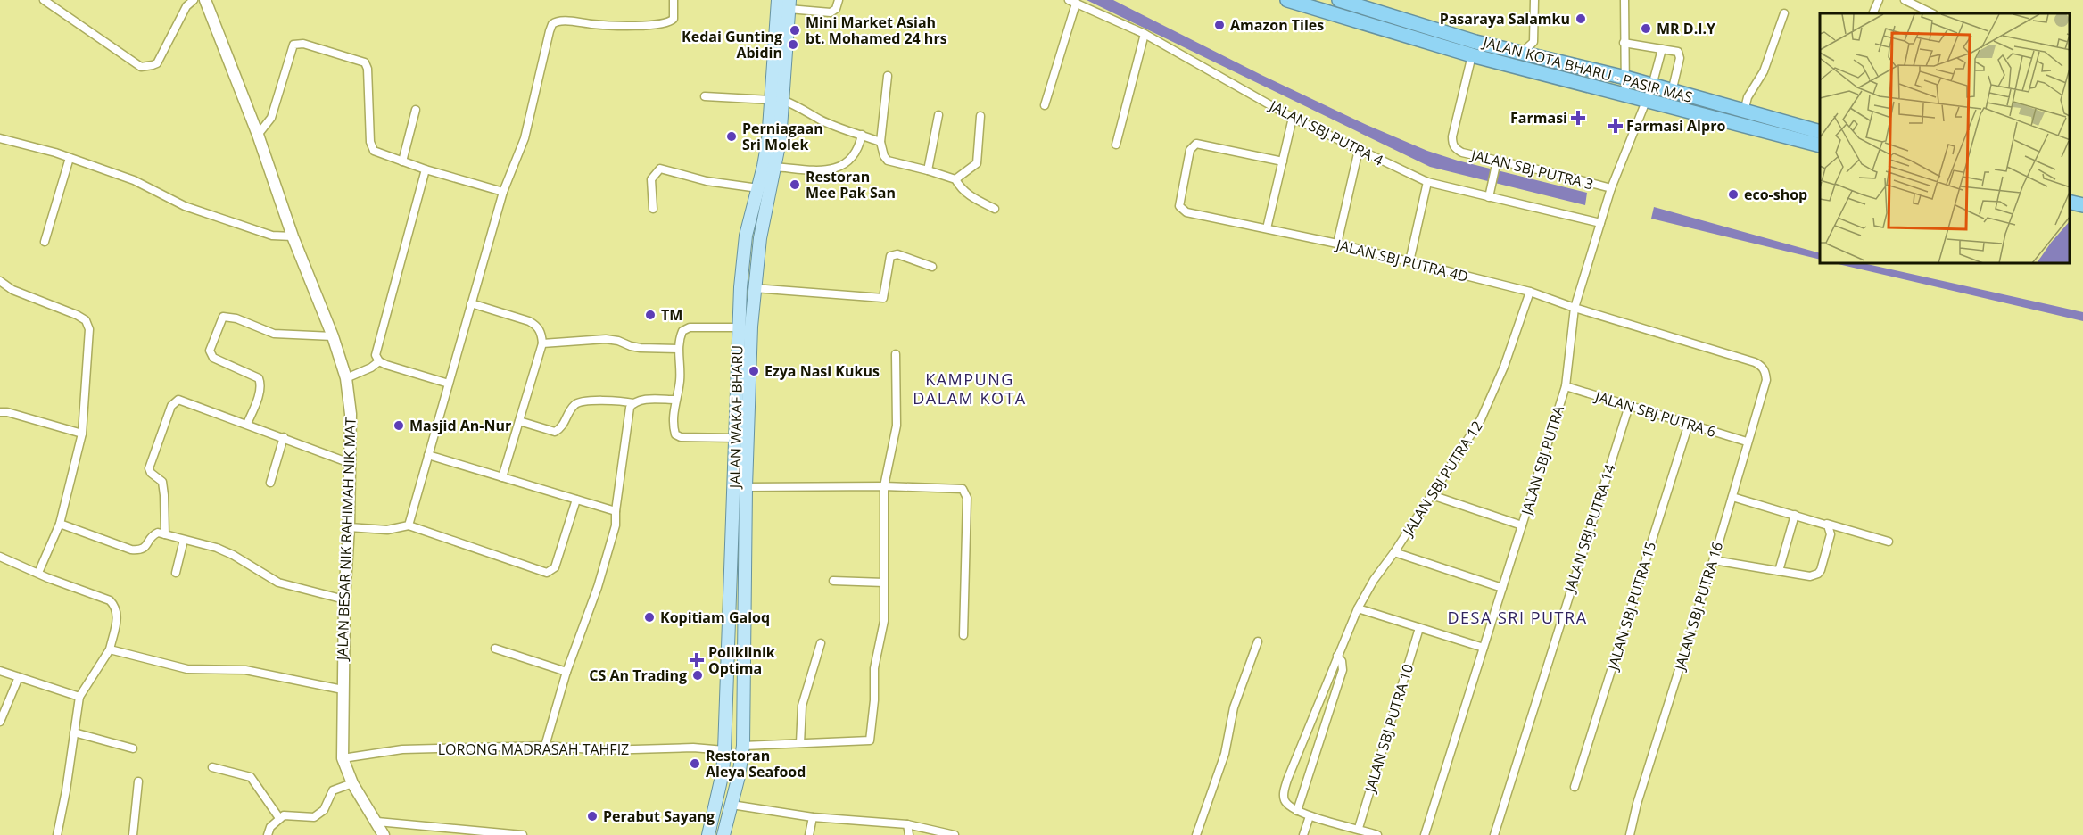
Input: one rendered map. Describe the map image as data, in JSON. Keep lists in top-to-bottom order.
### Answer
{
  "streets": {
    "highway": ["JALAN KOTA BHARU - PASIR MAS"],
    "main road": ["JALAN WAKAF BHARU"],
    "street": [
      "JALAN SBJ PUTRA 4",
      "JALAN SBJ PUTRA 3",
      "JALAN SBJ PUTRA 4D",
      "JALAN SBJ PUTRA 6",
      "JALAN SBJ PUTRA",
      "JALAN SBJ PUTRA 12",
      "JALAN SBJ PUTRA 14",
      "JALAN BESAR NIK RAHIMAH NIK MAT",
      "JALAN SBJ PUTRA 15",
      "JALAN SBJ PUTRA 16",
      "JALAN SBJ PUTRA 10",
      "LORONG MADRASAH TAHFIZ"
    ]
  },
  "crossings": [
    ["JALAN KOTA BHARU - PASIR MAS", "JALAN SBJ PUTRA 3"],
    ["JALAN KOTA BHARU - PASIR MAS", "JALAN SBJ PUTRA"],
    ["JALAN SBJ PUTRA 4", "JALAN SBJ PUTRA"],
    ["JALAN SBJ PUTRA 3", "JALAN SBJ PUTRA"],
    ["JALAN SBJ PUTRA 4D", "JALAN SBJ PUTRA"],
    ["JALAN SBJ PUTRA 4D", "JALAN SBJ PUTRA 12"],
    ["JALAN SBJ PUTRA 4D", "JALAN SBJ PUTRA 16"],
    ["JALAN SBJ PUTRA 6", "JALAN SBJ PUTRA"],
    ["JALAN SBJ PUTRA 6", "JALAN SBJ PUTRA 14"],
    ["JALAN SBJ PUTRA 6", "JALAN SBJ PUTRA 15"],
    ["JALAN SBJ PUTRA 6", "JALAN SBJ PUTRA 16"],
    ["JALAN WAKAF BHARU", "LORONG MADRASAH TAHFIZ"],
    ["JALAN BESAR NIK RAHIMAH NIK MAT", "LORONG MADRASAH TAHFIZ"]
  ],
  "districts": ["KAMPUNG DALAM KOTA", "DESA SRI PUTRA"],
  "places": {
    "other": [
      "Pasaraya Salamku",
      "Amazon Tiles",
      "MR D.I.Y",
      "Mini Market Asiah bt. Mohamed 24 hrs",
      "Kedai Gunting Abidin",
      "Perniagaan Sri Molek",
      "Restoran Mee Pak San",
      "eco-shop",
      "TM",
      "Ezya Nasi Kukus",
      "Masjid An-Nur",
      "Kopitiam Galoq",
      "CS An Trading",
      "Restoran Aleya Seafood",
      "Perabut Sayang"
    ],
    "health": ["Farmasi", "Farmasi Alpro", "Poliklinik Optima"]
  }
}
